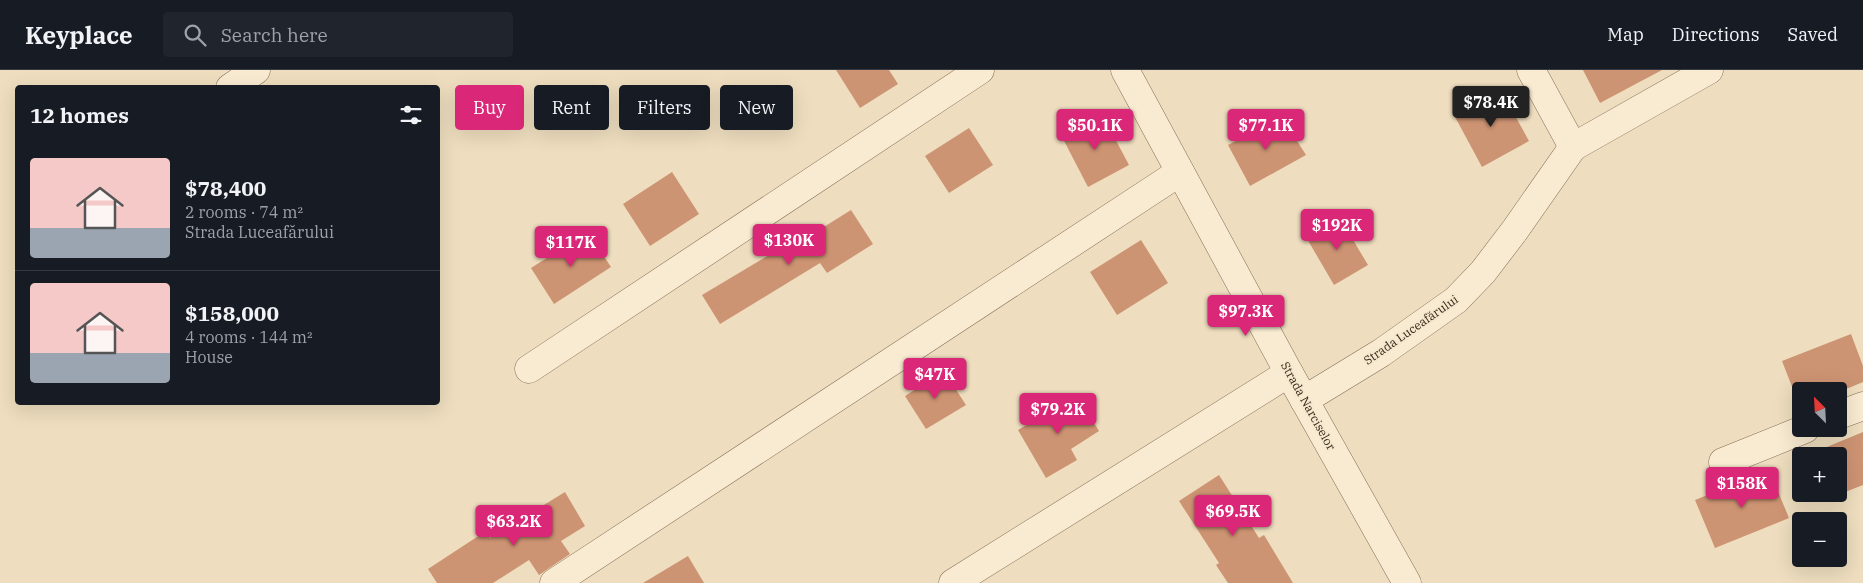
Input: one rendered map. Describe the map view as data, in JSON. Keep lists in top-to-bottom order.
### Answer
{
  "streets": {
    "street": ["Strada Luceafărului", "Strada Narciselor"]
  },
  "crossings": [
    ["Strada Luceafărului", "Strada Narciselor"]
  ],
  "north": "top left",
  "page": {
    "header": "Keyplace",
    "search": "Search here",
    "nav": ["Map", "Directions", "Saved"],
    "chip": [
      "Buy",
      "Rent",
      "Filters",
      "New"
    ],
    "heading": "12 homes",
    "price": [
      "$78.4K",
      "$50.1K",
      "$77.1K",
      "$192K",
      "$130K",
      "$117K",
      "$97.3K",
      "$47K",
      "$79.2K",
      "$158K",
      "$69.5K",
      "$63.2K"
    ],
    "list": [
      {
        "name": "$78,400",
        "note": "2 rooms · 74 m² · Strada Luceafărului"
      },
      {
        "name": "$158,000",
        "note": "4 rooms · 144 m² · House"
      }
    ],
    "map_buttons": ["+", "−"]
  }
}
